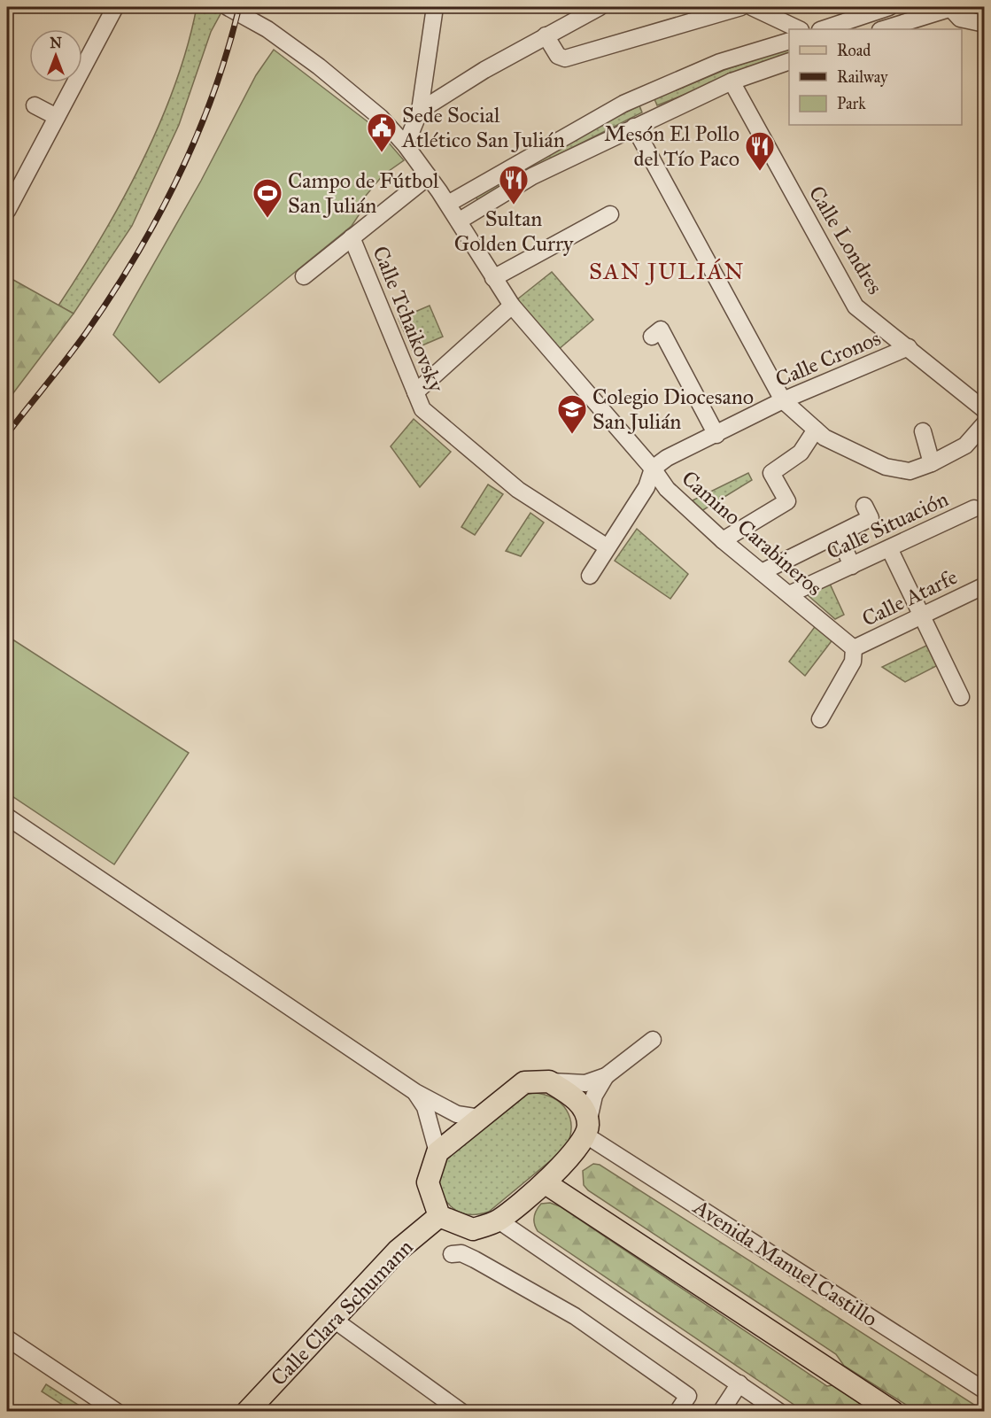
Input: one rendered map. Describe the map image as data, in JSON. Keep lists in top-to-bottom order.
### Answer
{
  "streets": {
    "main road": ["Calle Clara Schumann"],
    "street": [
      "Calle Londres",
      "Calle Tchaikovsky",
      "Calle Cronos",
      "Calle Situación",
      "Camino Carabineros",
      "Calle Atarfe",
      "Avenida Manuel Castillo"
    ]
  },
  "crossings": [
    ["Calle Londres", "Calle Cronos"],
    ["Calle Cronos", "Camino Carabineros"],
    ["Calle Situación", "Camino Carabineros"],
    ["Camino Carabineros", "Calle Atarfe"]
  ],
  "districts": ["SAN JULIÁN"],
  "places": {
    "public building": ["Sede Social Atlético San Julián"],
    "restaurant": ["Mesón El Pollo del Tío Paco", "Sultan Golden Curry"],
    "sports": ["Campo de Fútbol San Julián"],
    "school or university": ["Colegio Diocesano San Julián"]
  },
  "legend": ["Road", "Railway", "Park"],
  "north": "top"
}
